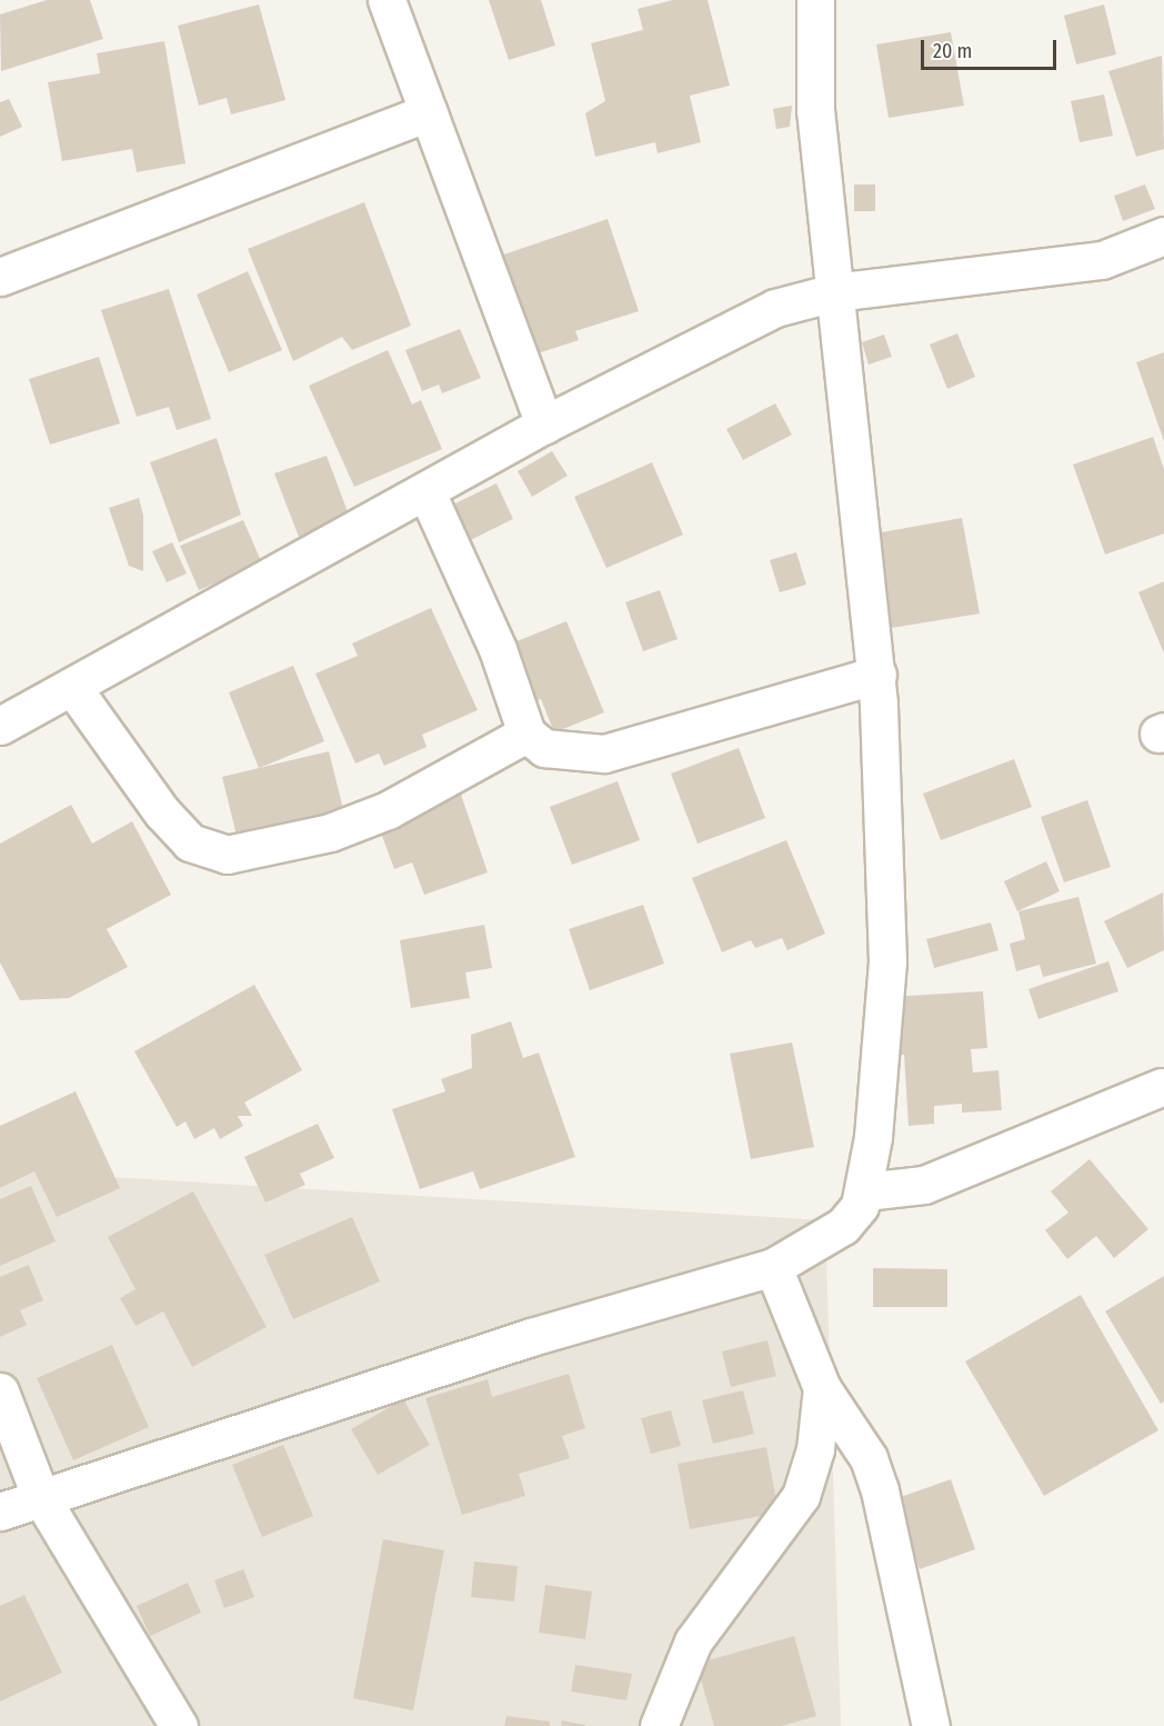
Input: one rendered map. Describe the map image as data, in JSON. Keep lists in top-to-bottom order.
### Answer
{
  "scale_bar": "20 m"
}
